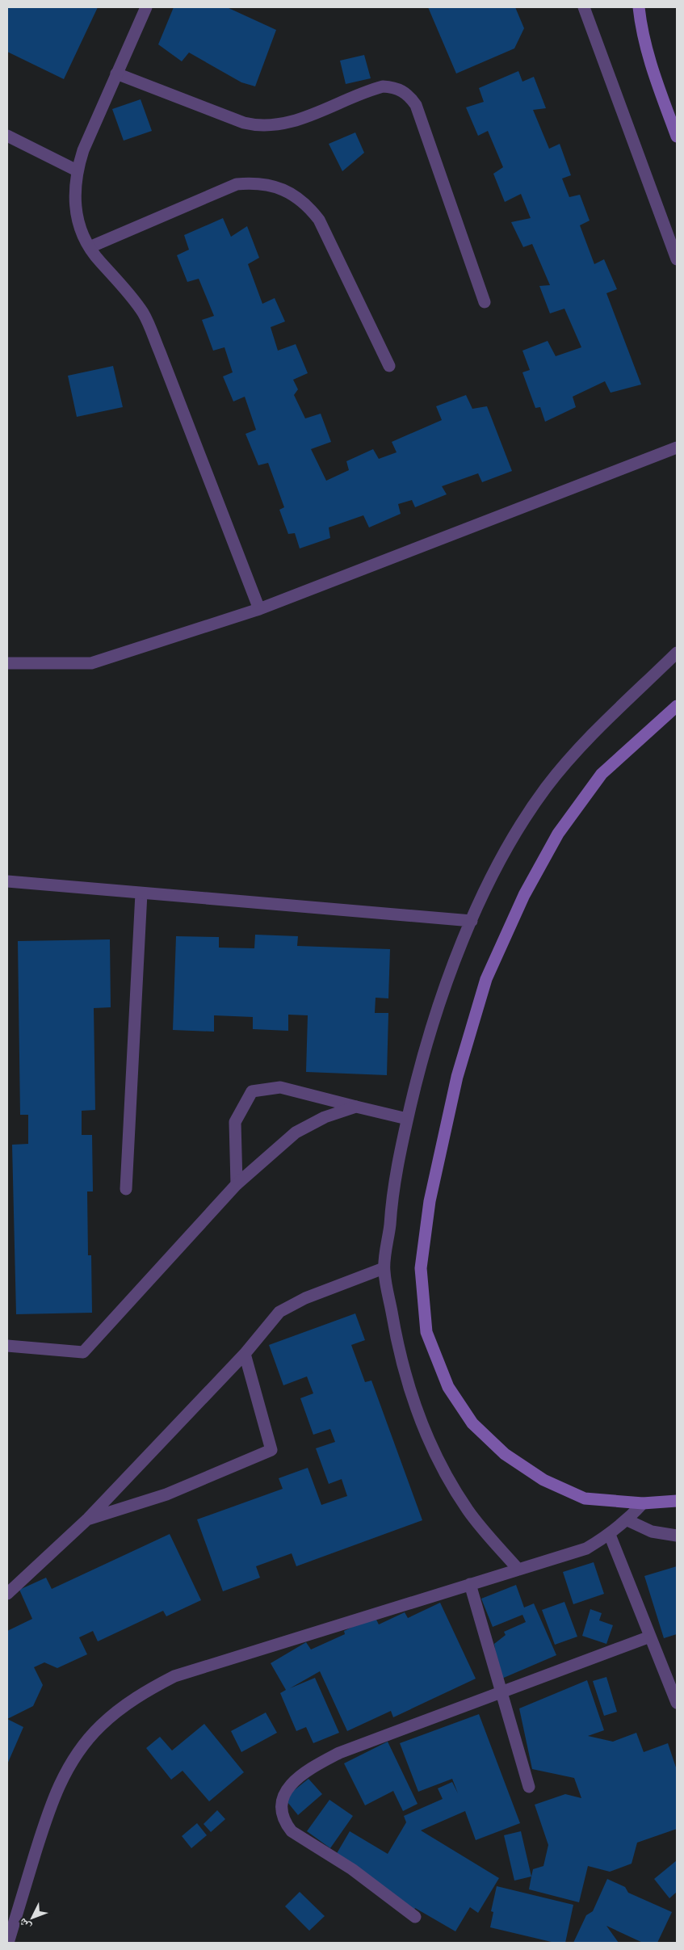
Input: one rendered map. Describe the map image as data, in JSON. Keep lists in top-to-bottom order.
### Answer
{
  "north": "bottom left"
}
